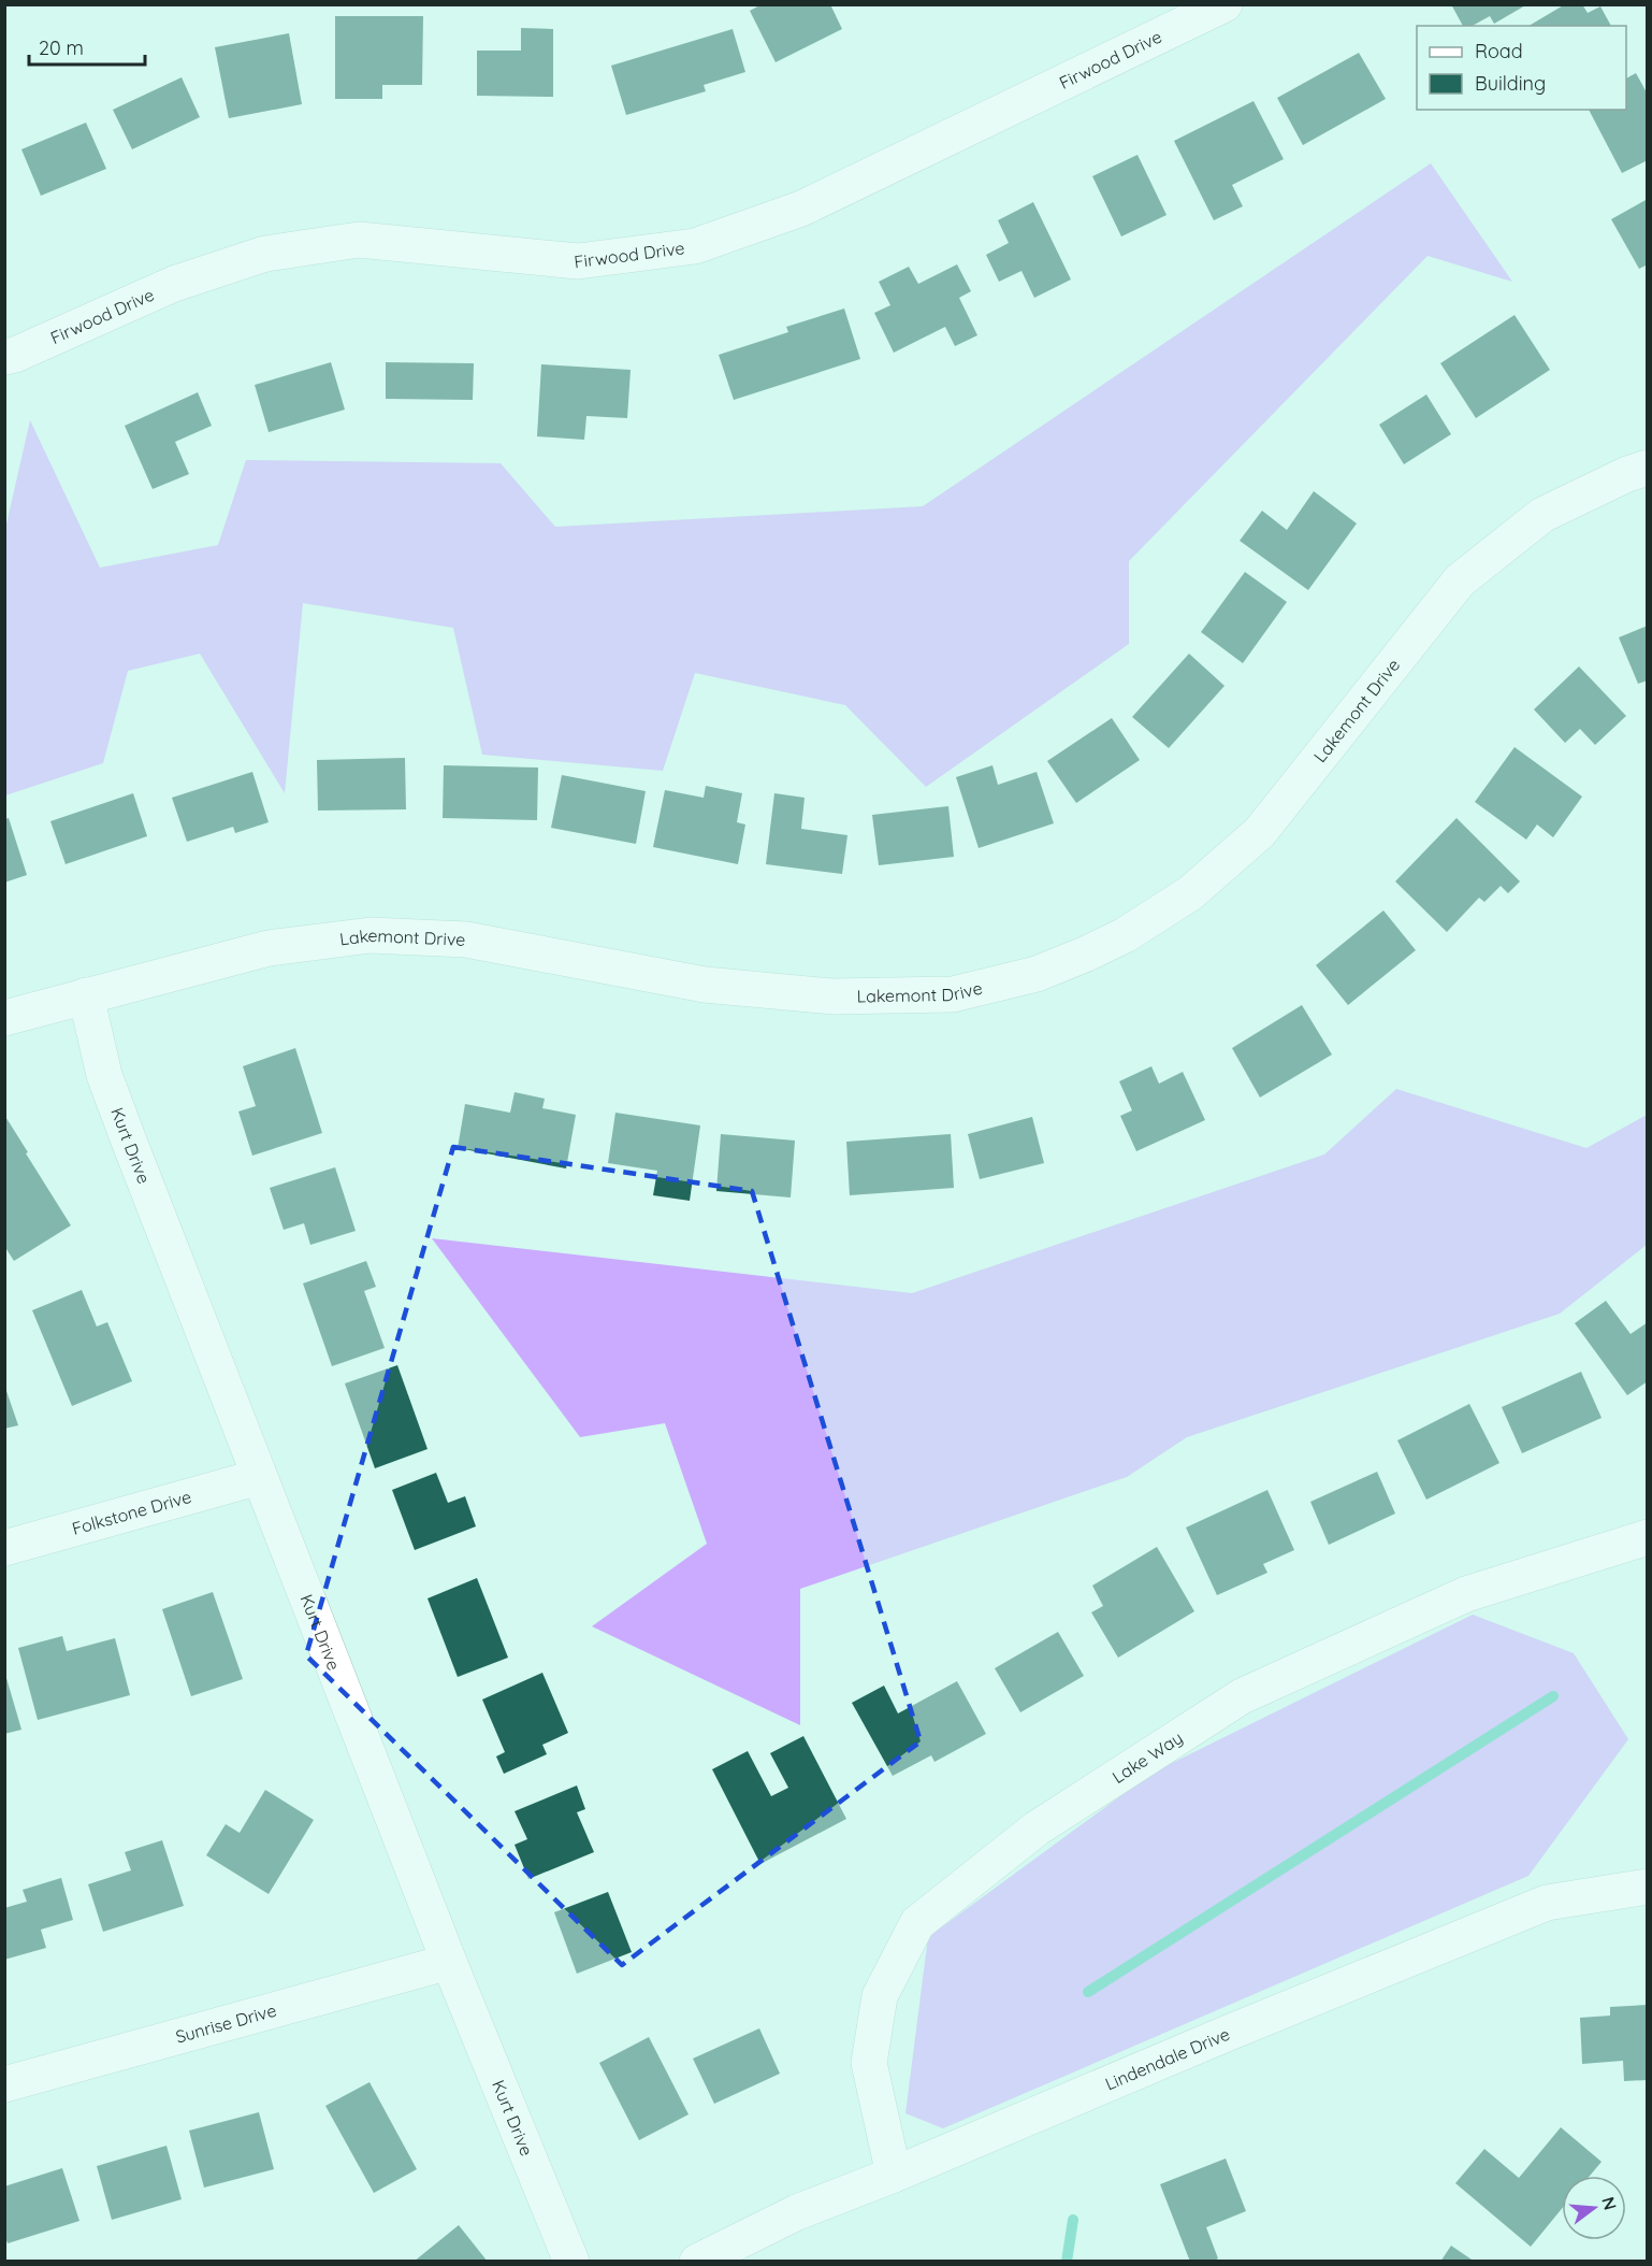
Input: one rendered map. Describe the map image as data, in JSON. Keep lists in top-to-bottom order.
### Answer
{
  "streets": {
    "street": [
      "Firwood Drive",
      "Lakemont Drive",
      "Kurt Drive",
      "Folkstone Drive",
      "Lake Way",
      "Sunrise Drive",
      "Lindendale Drive"
    ]
  },
  "crossings": [
    ["Lakemont Drive", "Kurt Drive"],
    ["Kurt Drive", "Folkstone Drive"],
    ["Kurt Drive", "Sunrise Drive"],
    ["Lake Way", "Lindendale Drive"]
  ],
  "legend": ["Road", "Building"],
  "scale_bar": "20 m",
  "north": "right"
}
